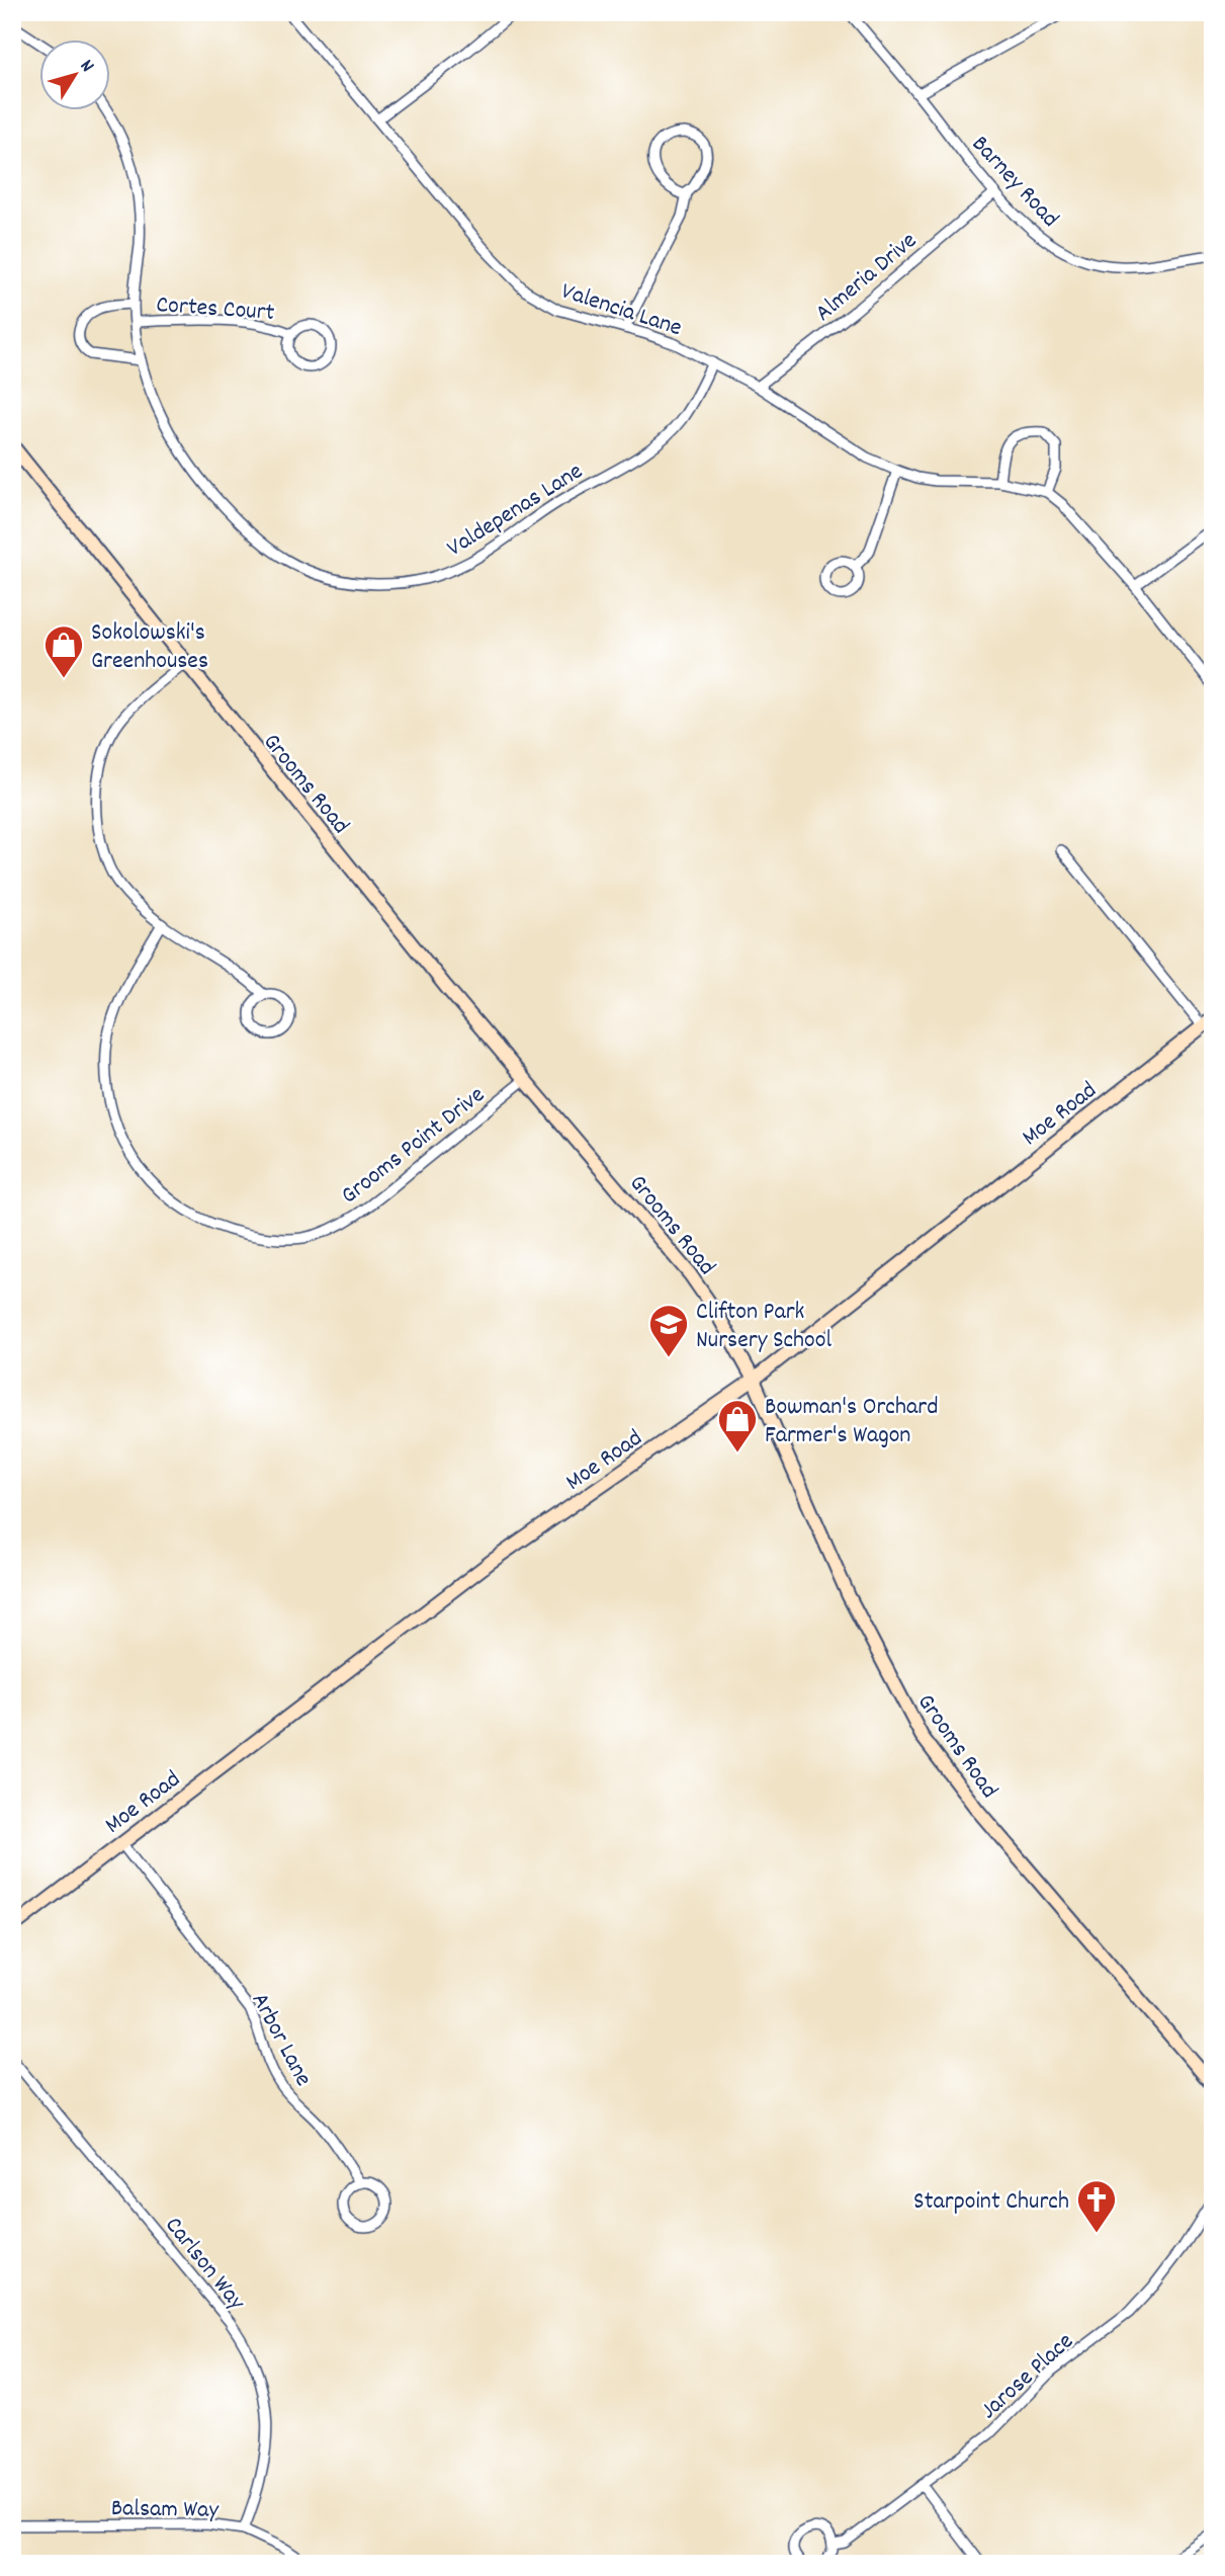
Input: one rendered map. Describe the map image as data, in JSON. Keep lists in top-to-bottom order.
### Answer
{
  "streets": {
    "street": [
      "Barney Road",
      "Almeria Drive",
      "Cortes Court",
      "Valencia Lane",
      "Valdepenas Lane",
      "Grooms Road",
      "Moe Road",
      "Grooms Point Drive",
      "Arbor Lane",
      "Carlson Way",
      "Jarose Place",
      "Balsam Way"
    ]
  },
  "crossings": [
    ["Barney Road", "Almeria Drive"],
    ["Almeria Drive", "Valencia Lane"],
    ["Cortes Court", "Valdepenas Lane"],
    ["Valencia Lane", "Valdepenas Lane"],
    ["Grooms Road", "Moe Road"],
    ["Grooms Road", "Grooms Point Drive"],
    ["Moe Road", "Arbor Lane"],
    ["Carlson Way", "Balsam Way"]
  ],
  "places": {
    "shop": ["Sokolowski's Greenhouses", "Bowman's Orchard Farmer's Wagon"],
    "school or university": ["Clifton Park Nursery School"],
    "church": ["Starpoint Church"]
  },
  "north": "top right"
}
